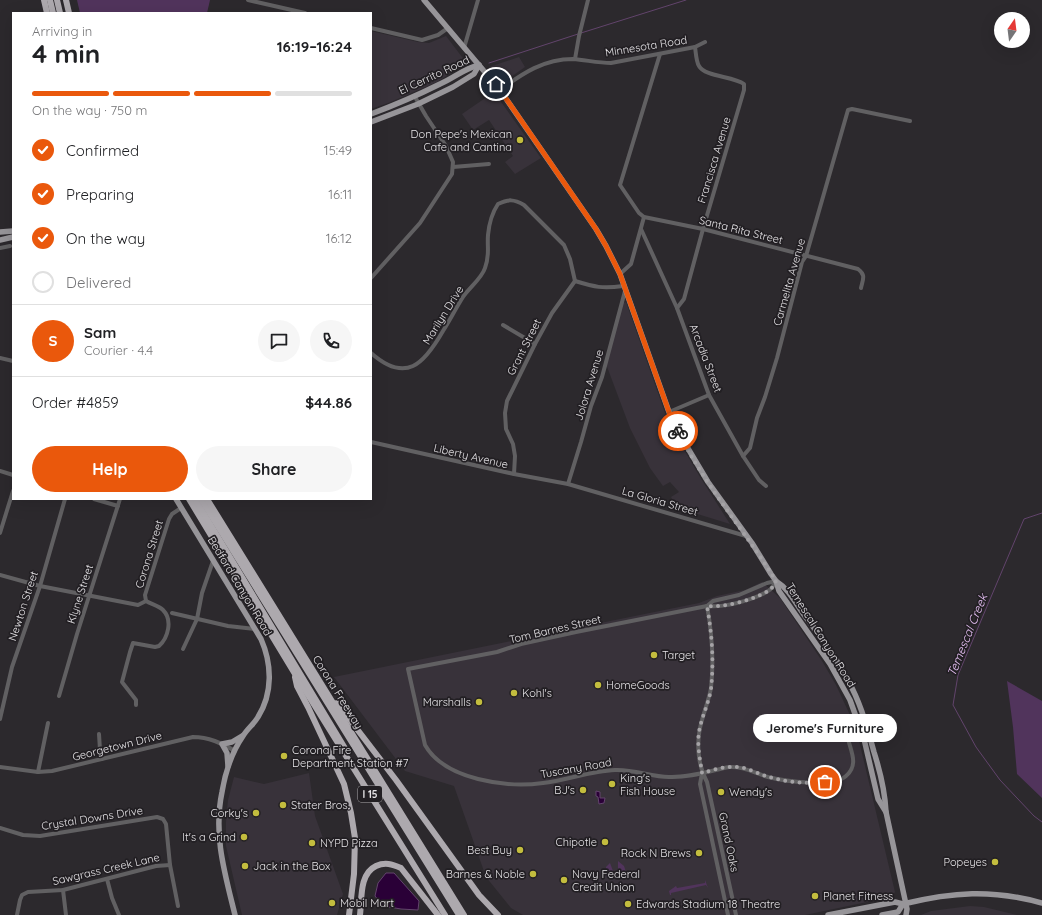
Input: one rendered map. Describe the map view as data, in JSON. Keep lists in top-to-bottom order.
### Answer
{
  "streets": {
    "highway": ["Corona Freeway", "I 15"],
    "main road": ["El Cerrito Road", "Bedford Canyon Road", "Temescal Canyon Road"],
    "street": [
      "Minnesota Road",
      "Francisca Avenue",
      "Santa Rita Street",
      "Carmelita Avenue",
      "Marilyn Drive",
      "Grant Street",
      "Arcadia Street",
      "Jolora Avenue",
      "Liberty Avenue",
      "La Gloria Street",
      "Corona Street",
      "Klyne Street",
      "Newton Street",
      "Tom Barnes Street",
      "Georgetown Drive",
      "Tuscany Road",
      "Crystal Downs Drive",
      "Grand Oaks",
      "Sawgrass Creek Lane"
    ]
  },
  "crossings": [
    ["Minnesota Road", "Francisca Avenue"],
    ["Minnesota Road", "Temescal Canyon Road"],
    ["El Cerrito Road", "Temescal Canyon Road"],
    ["Francisca Avenue", "Santa Rita Street"],
    ["Francisca Avenue", "Arcadia Street"],
    ["Santa Rita Street", "Carmelita Avenue"],
    ["Carmelita Avenue", "Arcadia Street"],
    ["Marilyn Drive", "Grant Street"],
    ["Grant Street", "Liberty Avenue"],
    ["Jolora Avenue", "Liberty Avenue"],
    ["Jolora Avenue", "La Gloria Street"],
    ["Jolora Avenue", "Temescal Canyon Road"],
    ["Liberty Avenue", "La Gloria Street"],
    ["La Gloria Street", "Temescal Canyon Road"],
    ["Corona Street", "Bedford Canyon Road"],
    ["Bedford Canyon Road", "Georgetown Drive"],
    ["Tom Barnes Street", "Temescal Canyon Road"],
    ["Tom Barnes Street", "Tuscany Road"],
    ["Tom Barnes Street", "Grand Oaks"],
    ["Temescal Canyon Road", "Tuscany Road"],
    ["Tuscany Road", "Grand Oaks"],
    ["Crystal Downs Drive", "Sawgrass Creek Lane"]
  ],
  "water": ["Temescal Creek"],
  "places": [
    "Don Pepe's Mexican Cafe and Cantina",
    "Target",
    "HomeGoods",
    "Kohl's",
    "Marshalls",
    "Corona Fire Department Station #7",
    "Jerome's Furniture",
    "King's Fish House",
    "BJ's",
    "Wendy's",
    "Stater Bros.",
    "Corky's",
    "It's a Grind",
    "Chipotle",
    "NYPD Pizza",
    "Best Buy",
    "Rock N Brews",
    "Popeyes",
    "Jack in the Box",
    "Barnes & Noble",
    "Navy Federal Credit Union",
    "Planet Fitness",
    "Mobil Mart",
    "Edwards Stadium 18 Theatre"
  ],
  "north": "top",
  "page": {
    "heading": ["4 min", "Arriving in", "16:19–16:24"],
    "panel": [
      "Sam",
      "Courier · 4.4",
      "Order #4859",
      "$44.86"
    ],
    "bar": "On the way · 750 m",
    "list": [
      ["Confirmed", "15:49"],
      ["Preparing", "16:11"],
      ["On the way", "16:12"],
      "Delivered"
    ],
    "round": "S",
    "buttons": ["Help", "Share"],
    "bubble": "Jerome's Furniture"
  }
}
